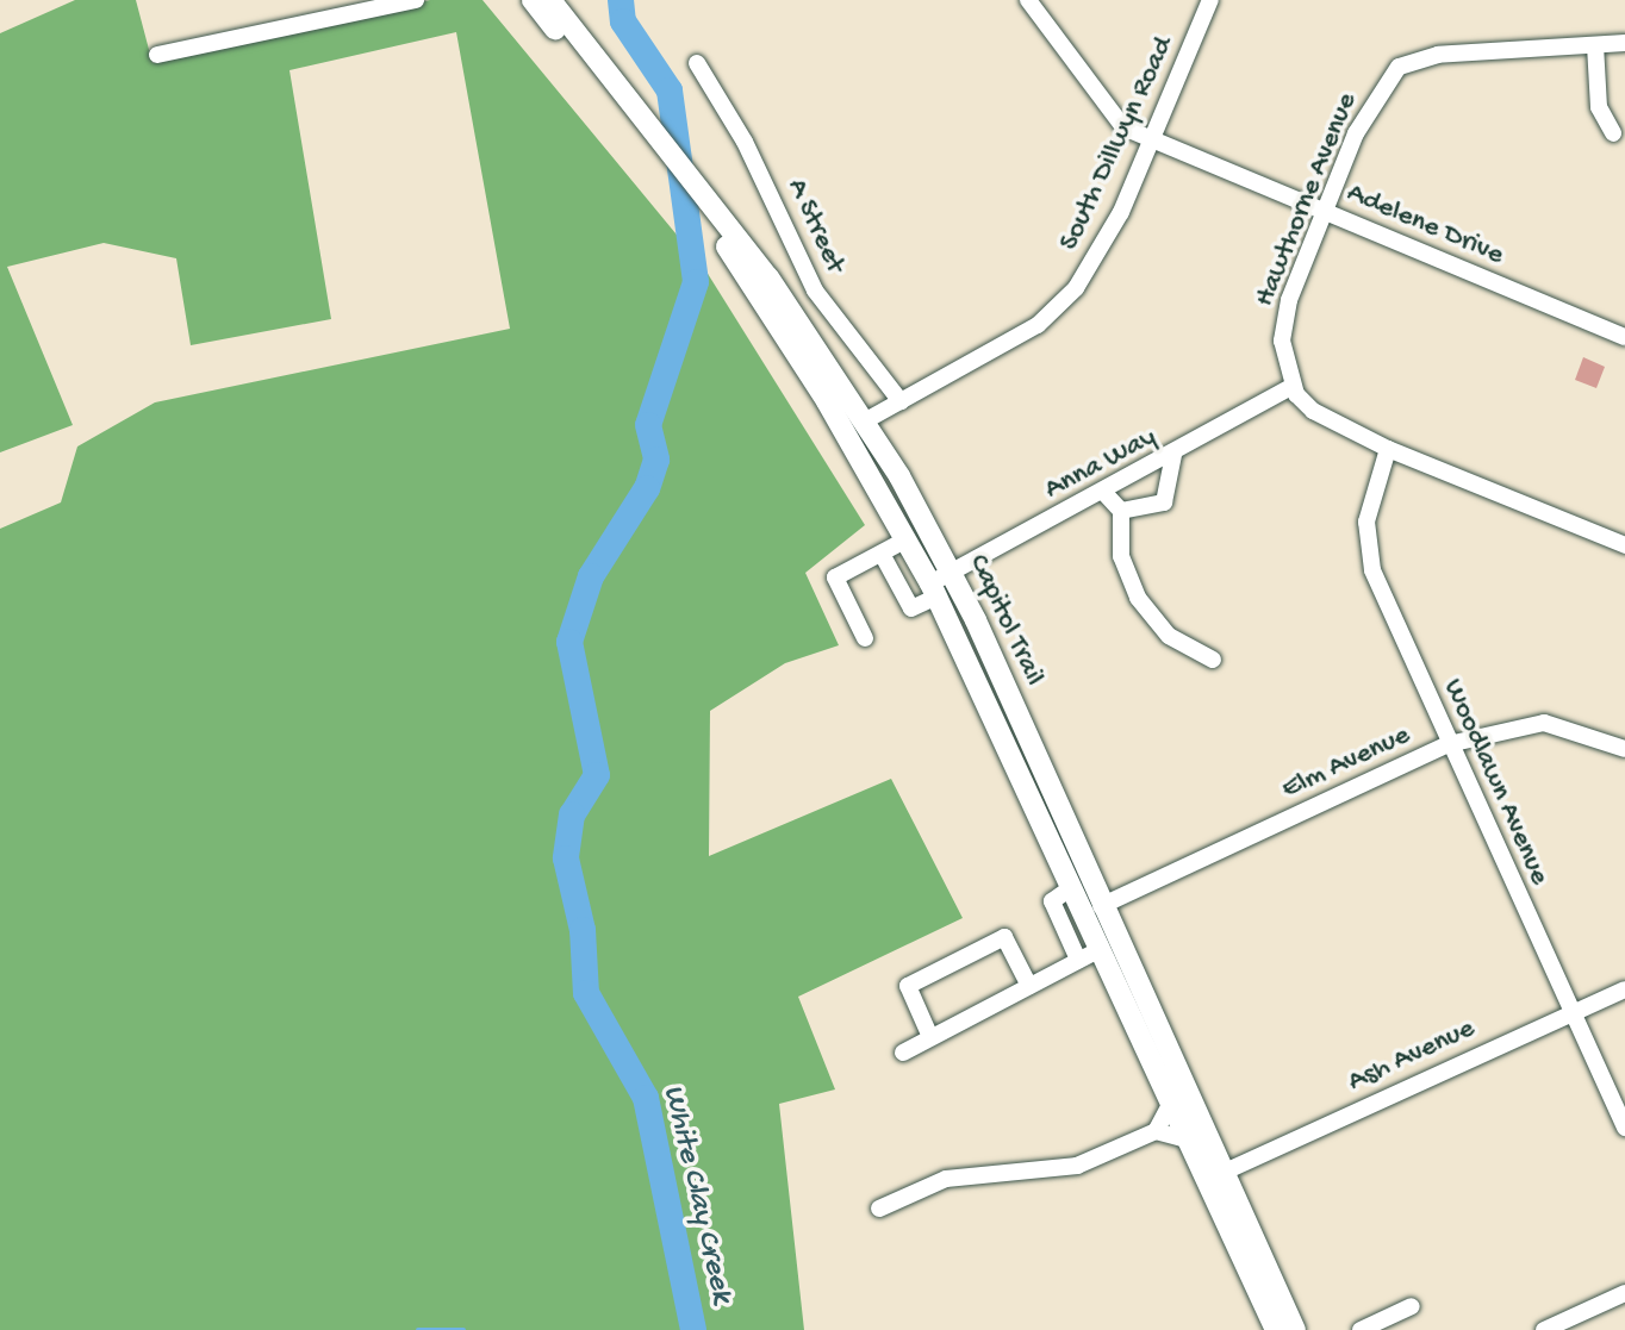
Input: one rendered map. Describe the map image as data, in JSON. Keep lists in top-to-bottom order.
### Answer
{
  "streets": {
    "main road": ["Capitol Trail"],
    "street": [
      "South Dillwyn Road",
      "Hawthorne Avenue",
      "Adelene Drive",
      "A Street",
      "Anna Way",
      "Elm Avenue",
      "Woodlawn Avenue",
      "Ash Avenue"
    ]
  },
  "crossings": [
    ["South Dillwyn Road", "Adelene Drive"],
    ["South Dillwyn Road", "A Street"],
    ["South Dillwyn Road", "Capitol Trail"],
    ["Hawthorne Avenue", "Adelene Drive"],
    ["Hawthorne Avenue", "Anna Way"],
    ["Anna Way", "Capitol Trail"],
    ["Capitol Trail", "Elm Avenue"],
    ["Capitol Trail", "Ash Avenue"],
    ["Elm Avenue", "Woodlawn Avenue"],
    ["Woodlawn Avenue", "Ash Avenue"]
  ],
  "water": ["White Clay Creek"]
}
